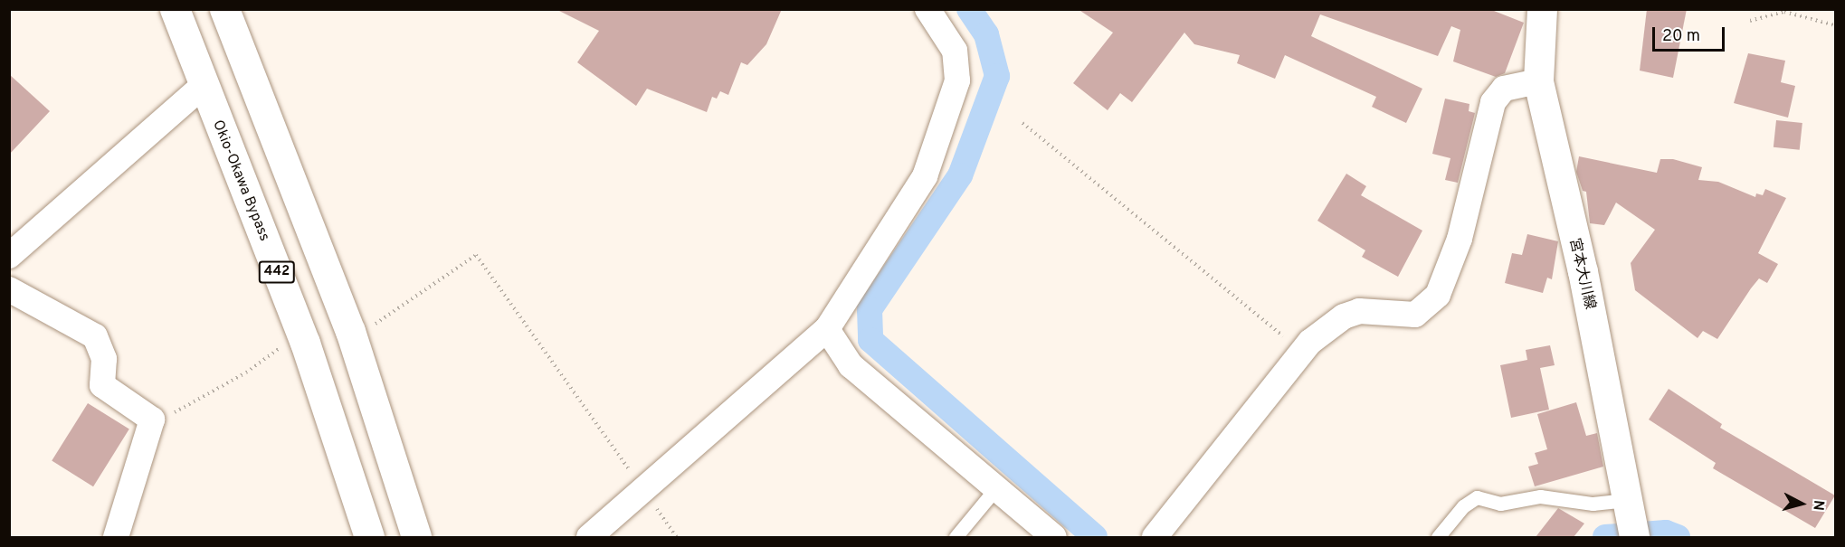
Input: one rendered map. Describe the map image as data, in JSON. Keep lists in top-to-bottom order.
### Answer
{
  "streets": {
    "main road": ["Okio-Okawa Bypass", "442", "宮本大川線"]
  },
  "scale_bar": "20 m",
  "north": "right"
}
